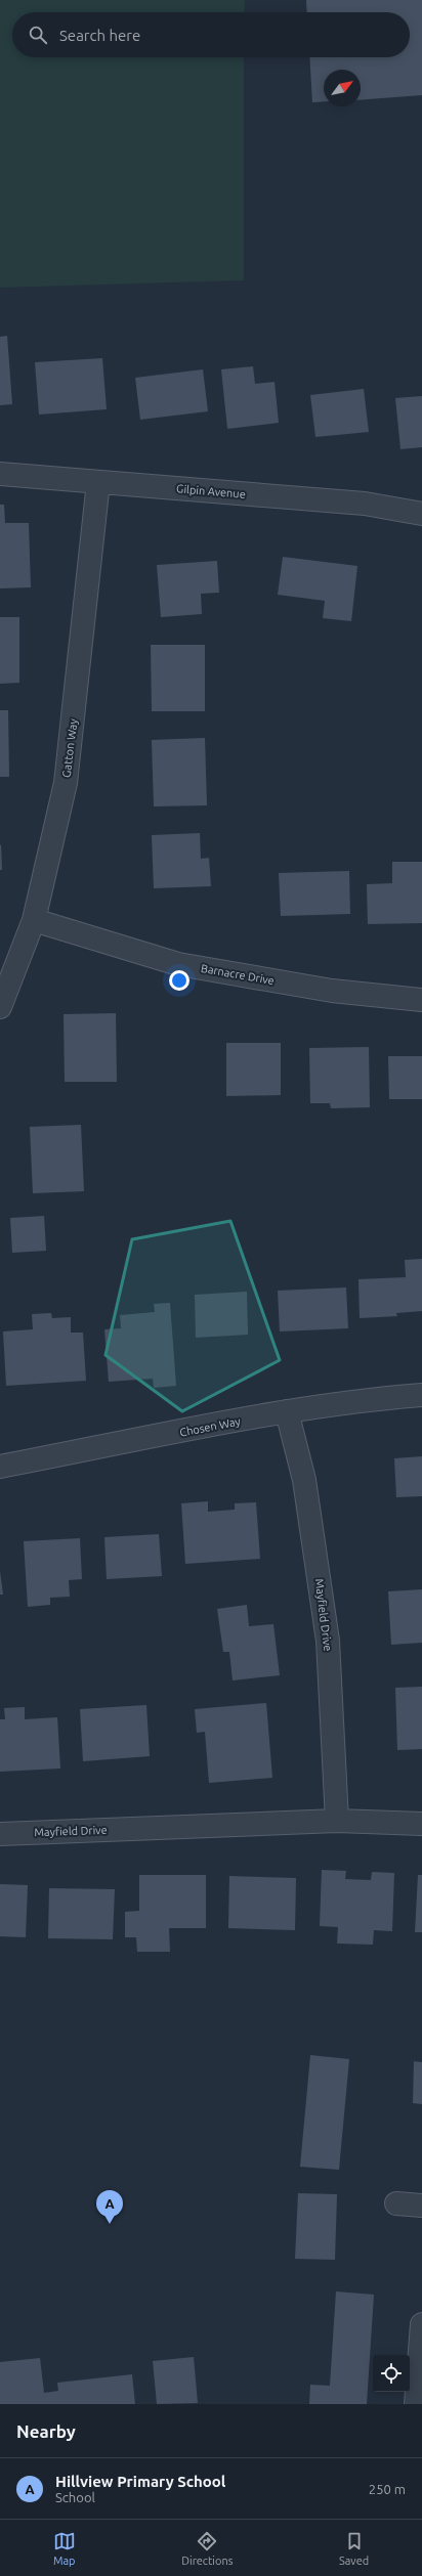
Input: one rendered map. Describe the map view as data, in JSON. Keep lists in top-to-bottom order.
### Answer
{
  "streets": {
    "street": [
      "Gilpin Avenue",
      "Gatton Way",
      "Barnacre Drive",
      "Chosen Way",
      "Mayfield Drive"
    ]
  },
  "crossings": [
    ["Gilpin Avenue", "Gatton Way"],
    ["Gatton Way", "Barnacre Drive"],
    ["Chosen Way", "Mayfield Drive"]
  ],
  "north": "top right",
  "page": {
    "search": "Search here",
    "pins": "A",
    "heading": "Nearby",
    "list": [
      {
        "mark": "A",
        "name": "Hillview Primary School",
        "note": "School",
        "value": "250 m"
      }
    ],
    "nav": ["Map", "Directions", "Saved"]
  }
}
